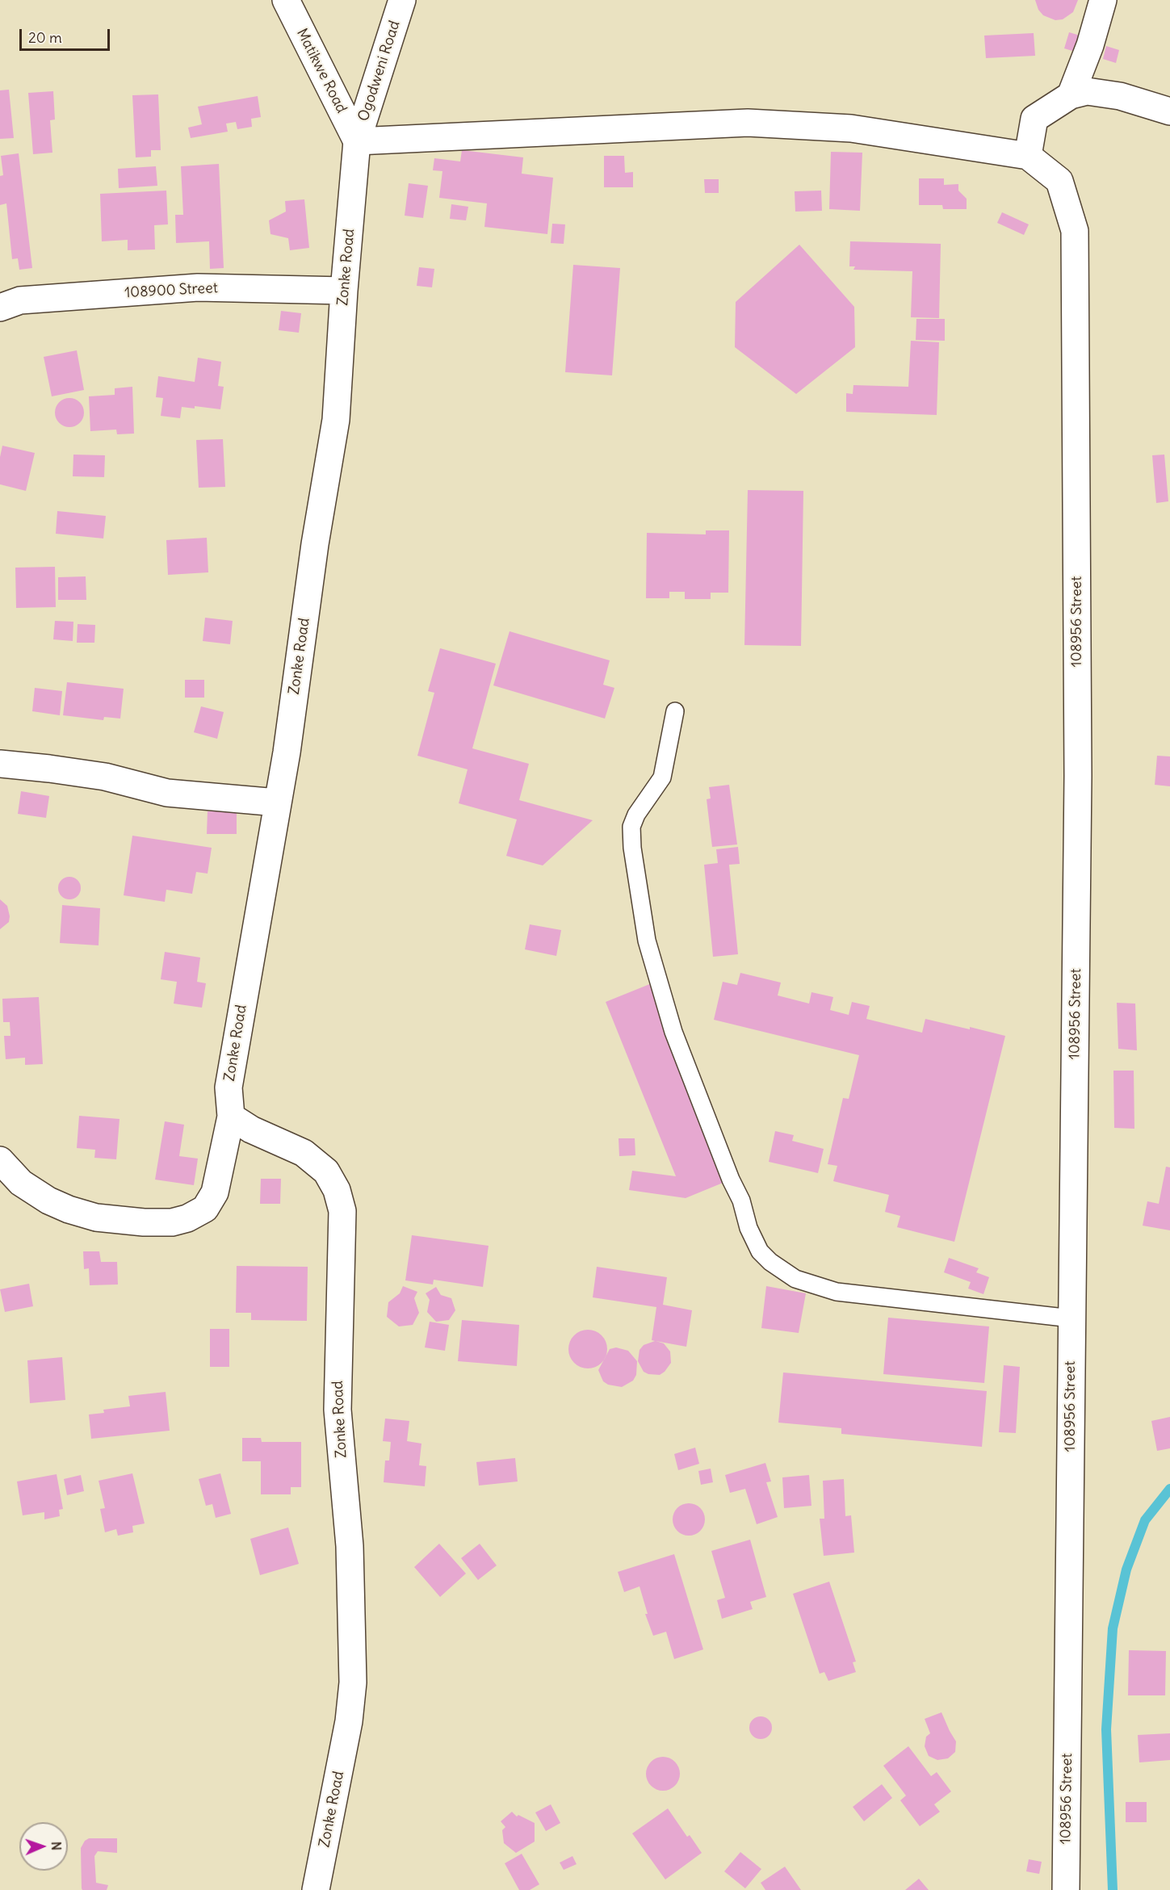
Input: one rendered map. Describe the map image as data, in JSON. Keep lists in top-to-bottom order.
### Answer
{
  "streets": {
    "street": [
      "Matikwe Road",
      "Ogodweni Road",
      "Zonke Road",
      "108900 Street",
      "108956 Street"
    ]
  },
  "crossings": [
    ["Matikwe Road", "Ogodweni Road"],
    ["Matikwe Road", "Zonke Road"],
    ["Ogodweni Road", "Zonke Road"],
    ["Zonke Road", "108900 Street"]
  ],
  "scale_bar": "20 m",
  "north": "right"
}
